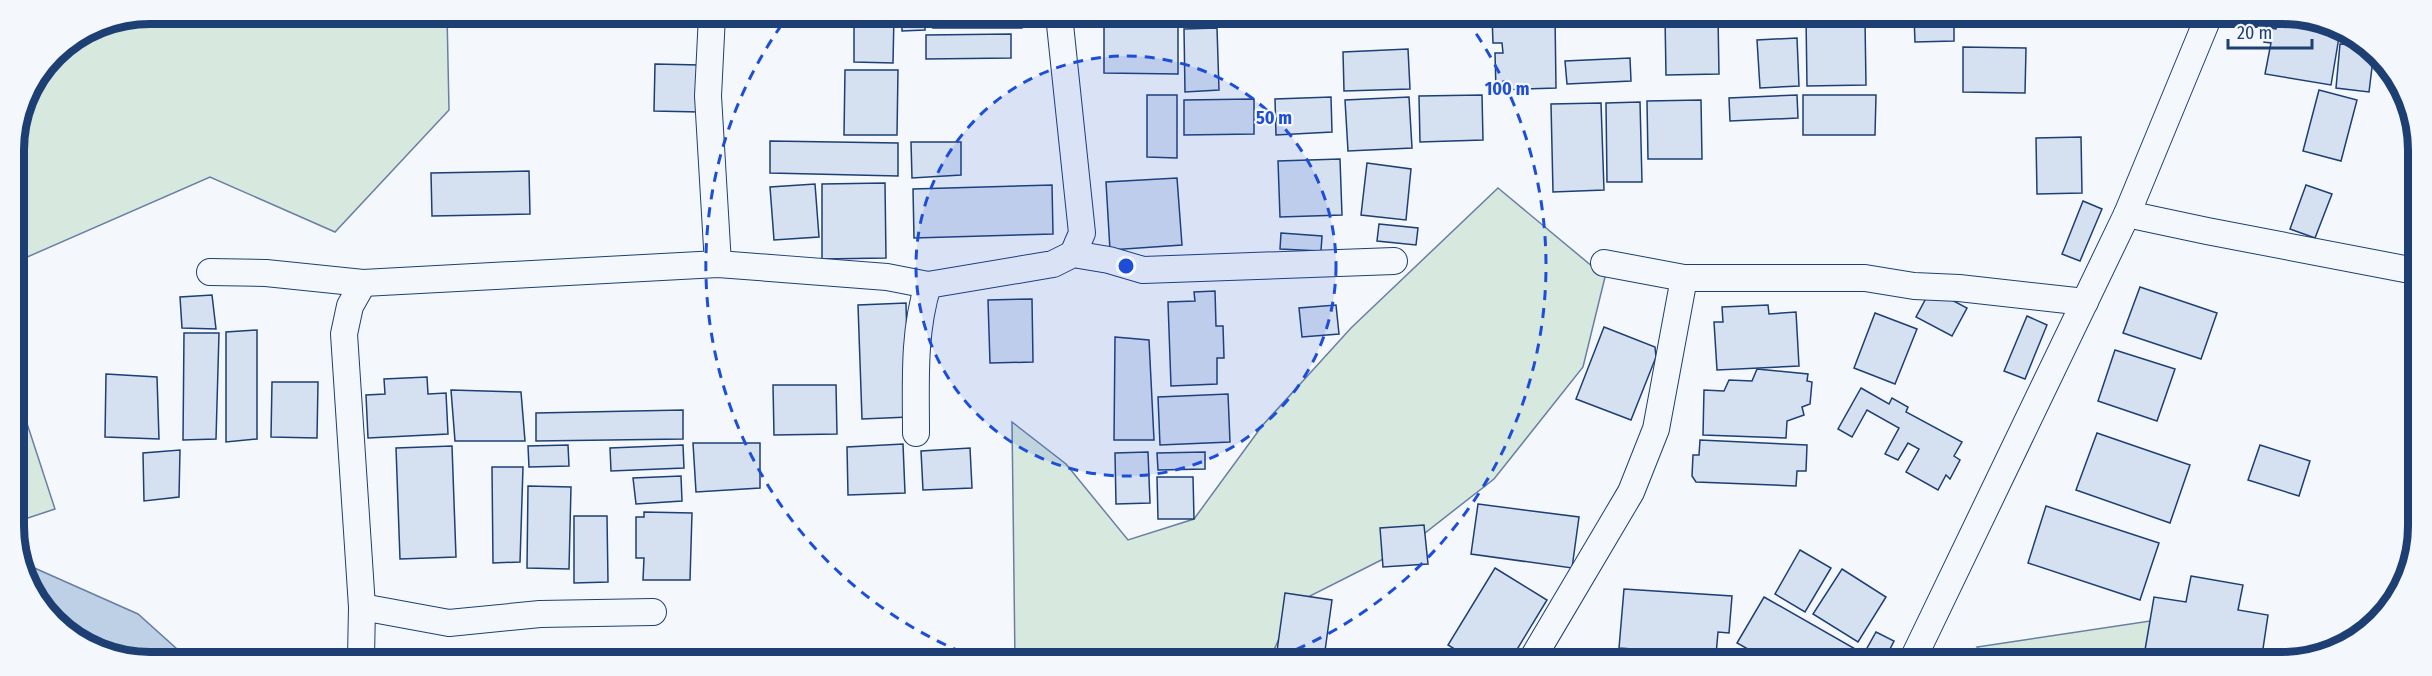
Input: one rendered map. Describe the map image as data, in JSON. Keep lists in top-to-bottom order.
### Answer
{
  "scale_bar": "20 m",
  "rings": ["100 m", "50 m"]
}
